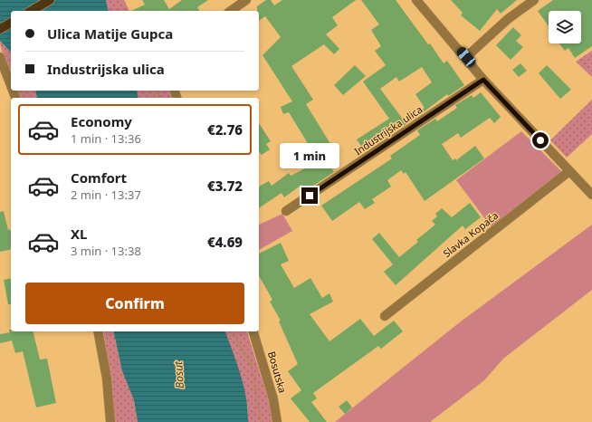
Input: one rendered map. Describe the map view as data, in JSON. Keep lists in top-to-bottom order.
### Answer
{
  "streets": {
    "street": ["Industrijska ulica", "Slavka Kopača", "Bosutska"]
  },
  "water": ["Bosut"],
  "page": {
    "banner": ["Ulica Matije Gupca", "Industrijska ulica"],
    "list": [
      {
        "name": "Economy",
        "note": "1 min · 13:36",
        "value": "€2.76"
      },
      {
        "name": "Comfort",
        "note": "2 min · 13:37",
        "value": "€3.72"
      },
      {
        "name": "XL",
        "note": "3 min · 13:38",
        "value": "€4.69"
      }
    ],
    "bubble": "1 min",
    "buttons": "Confirm"
  }
}
